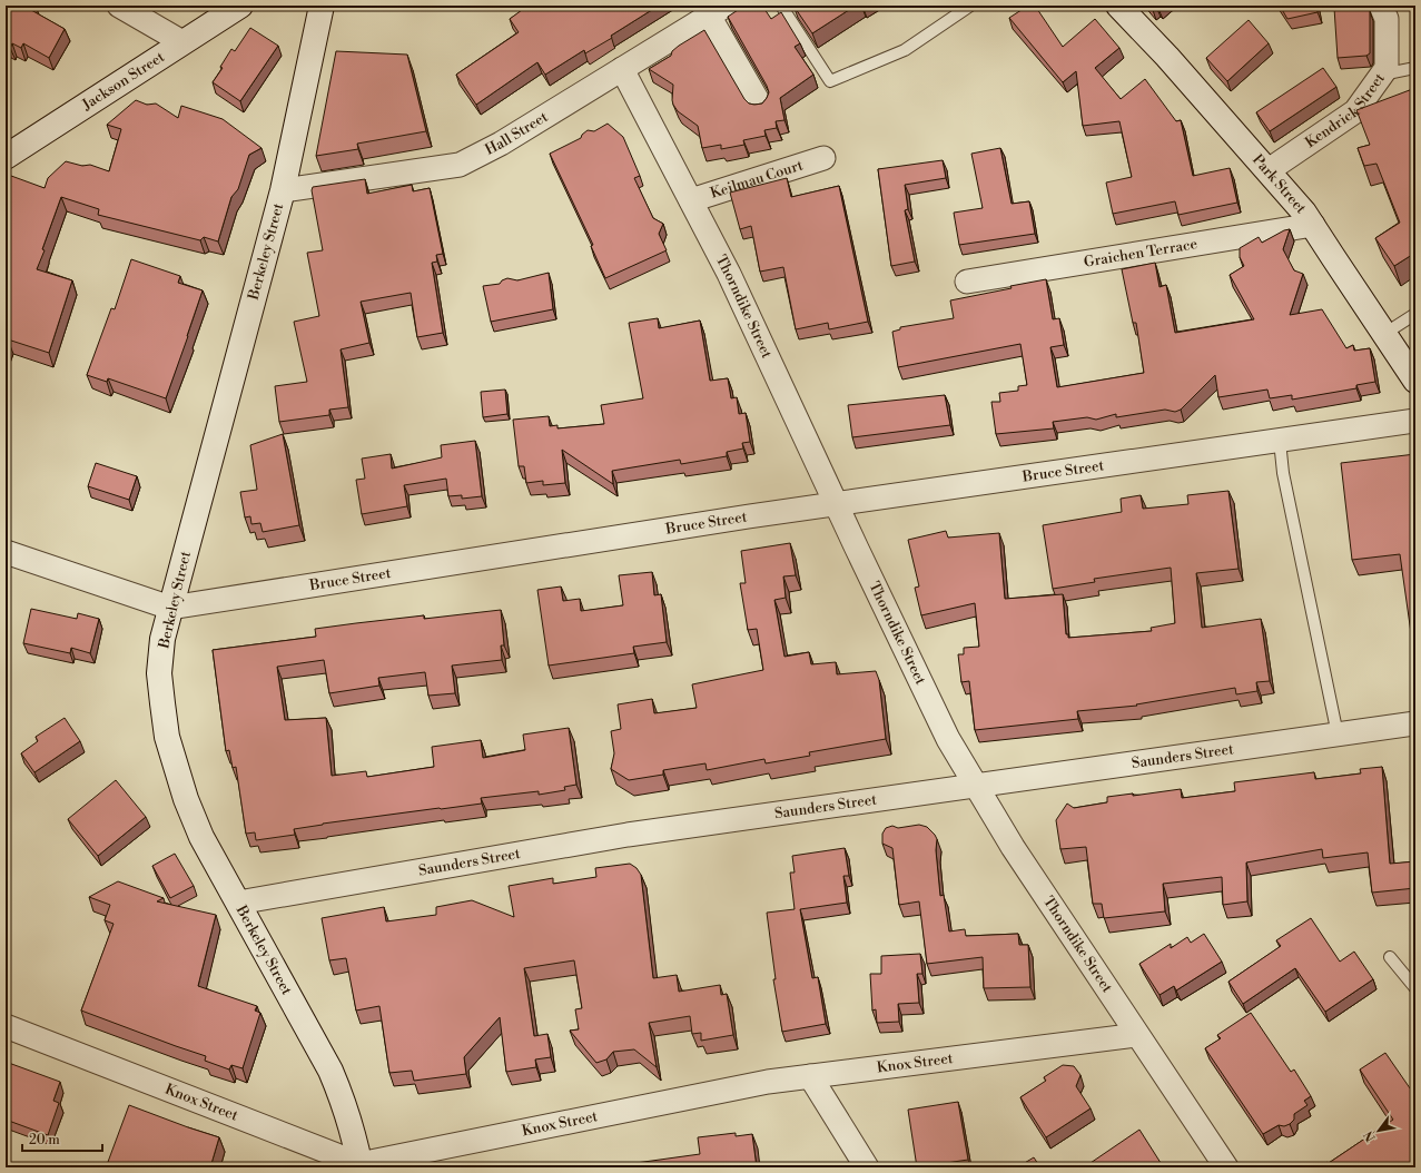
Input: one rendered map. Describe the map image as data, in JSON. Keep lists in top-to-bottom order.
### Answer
{
  "streets": {
    "street": [
      "Jackson Street",
      "Kendrick Street",
      "Hall Street",
      "Keilmau Court",
      "Park Street",
      "Berkeley Street",
      "Graichen Terrace",
      "Thorndike Street",
      "Bruce Street",
      "Saunders Street",
      "Knox Street"
    ]
  },
  "crossings": [
    ["Kendrick Street", "Park Street"],
    ["Hall Street", "Berkeley Street"],
    ["Hall Street", "Thorndike Street"],
    ["Keilmau Court", "Thorndike Street"],
    ["Park Street", "Graichen Terrace"],
    ["Berkeley Street", "Bruce Street"],
    ["Berkeley Street", "Saunders Street"],
    ["Berkeley Street", "Knox Street"],
    ["Thorndike Street", "Bruce Street"],
    ["Thorndike Street", "Saunders Street"],
    ["Thorndike Street", "Knox Street"]
  ],
  "scale_bar": "20 m",
  "north": "bottom left"
}
